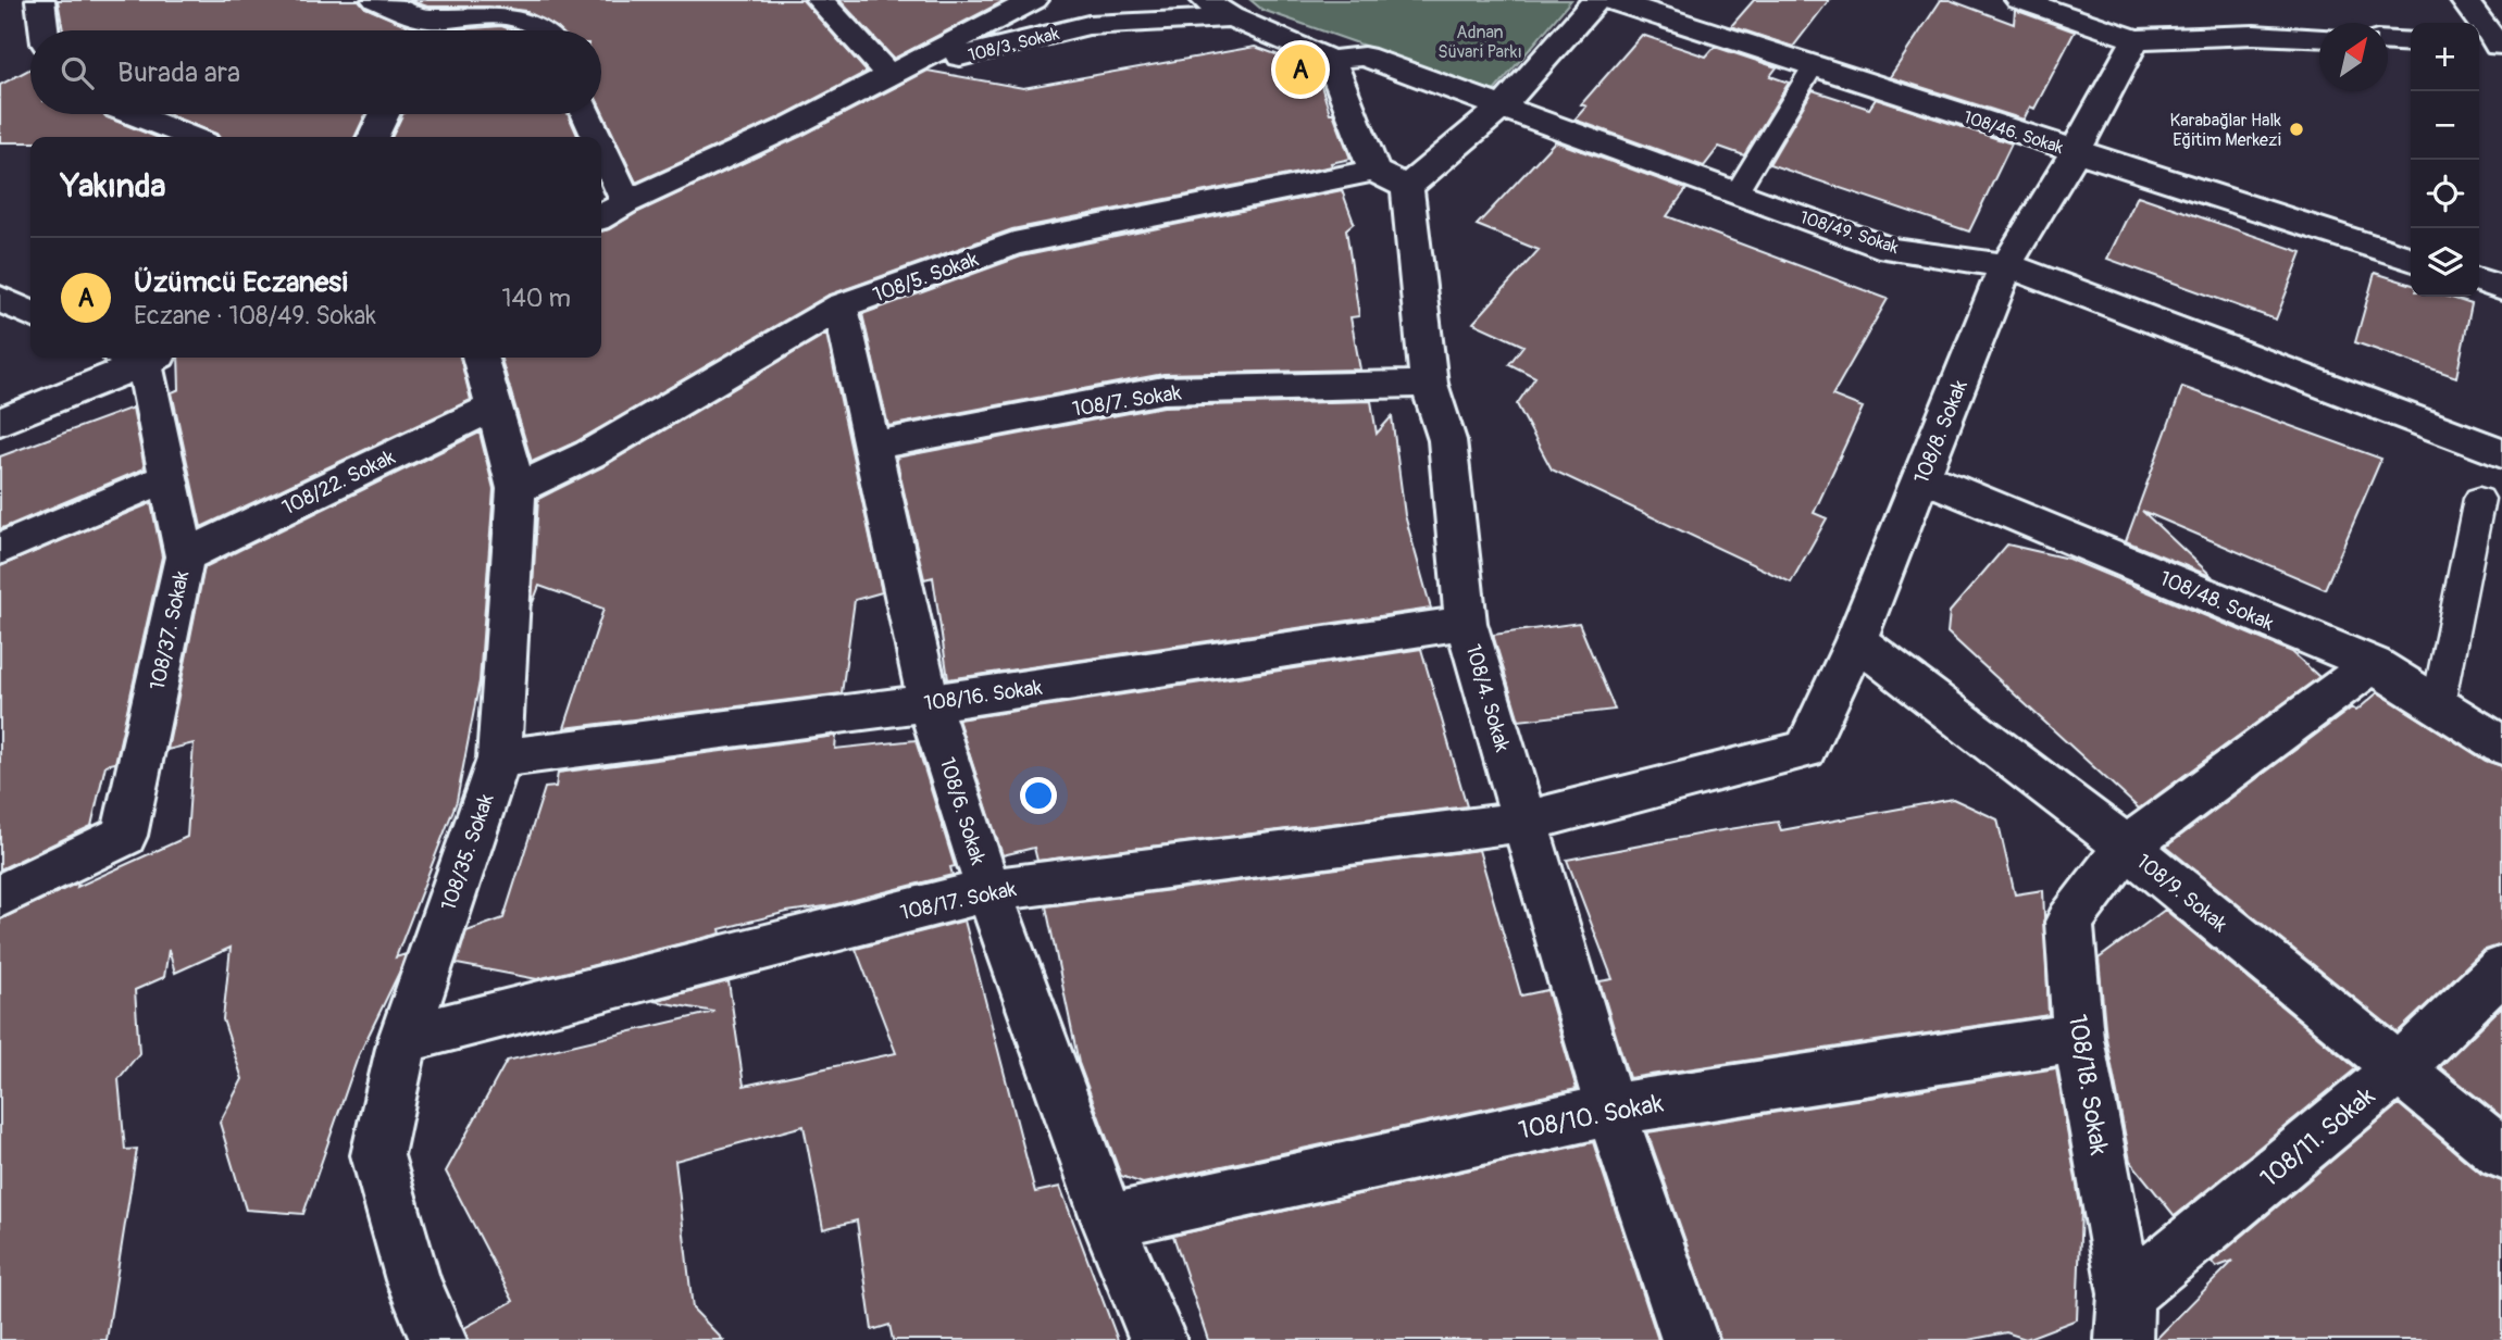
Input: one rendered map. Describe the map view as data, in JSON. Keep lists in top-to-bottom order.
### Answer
{
  "streets": {
    "street": [
      "108/3. Sokak",
      "108/46. Sokak",
      "108/49. Sokak",
      "108/5. Sokak",
      "108/7. Sokak",
      "108/8. Sokak",
      "108/22. Sokak",
      "108/48. Sokak",
      "108/37. Sokak",
      "108/16. Sokak",
      "108/4. Sokak",
      "108/6. Sokak",
      "108/35. Sokak",
      "108/9. Sokak",
      "108/17. Sokak",
      "108/18. Sokak",
      "108/10. Sokak",
      "108/11. Sokak"
    ]
  },
  "crossings": [
    ["108/3. Sokak", "108/49. Sokak"],
    ["108/46. Sokak", "108/8. Sokak"],
    ["108/49. Sokak", "108/8. Sokak"],
    ["108/49. Sokak", "108/4. Sokak"],
    ["108/5. Sokak", "108/4. Sokak"],
    ["108/5. Sokak", "108/6. Sokak"],
    ["108/5. Sokak", "108/35. Sokak"],
    ["108/7. Sokak", "108/4. Sokak"],
    ["108/7. Sokak", "108/6. Sokak"],
    ["108/8. Sokak", "108/48. Sokak"],
    ["108/8. Sokak", "108/4. Sokak"],
    ["108/8. Sokak", "108/9. Sokak"],
    ["108/8. Sokak", "108/17. Sokak"],
    ["108/22. Sokak", "108/37. Sokak"],
    ["108/22. Sokak", "108/35. Sokak"],
    ["108/48. Sokak", "108/18. Sokak"],
    ["108/16. Sokak", "108/4. Sokak"],
    ["108/16. Sokak", "108/6. Sokak"],
    ["108/16. Sokak", "108/35. Sokak"],
    ["108/4. Sokak", "108/17. Sokak"],
    ["108/4. Sokak", "108/10. Sokak"],
    ["108/6. Sokak", "108/17. Sokak"],
    ["108/6. Sokak", "108/10. Sokak"],
    ["108/35. Sokak", "108/17. Sokak"],
    ["108/9. Sokak", "108/18. Sokak"],
    ["108/9. Sokak", "108/11. Sokak"],
    ["108/18. Sokak", "108/10. Sokak"],
    ["108/18. Sokak", "108/11. Sokak"]
  ],
  "parks": ["Adnan Süvari Parkı"],
  "places": ["Karabağlar Halk Eğitim Merkezi"],
  "north": "top right",
  "page": {
    "map_buttons": ["+", "−"],
    "search": "Burada ara",
    "pins": "A",
    "heading": "Yakında",
    "list": [
      {
        "mark": "A",
        "name": "Üzümcü Eczanesi",
        "note": "Eczane · 108/49. Sokak",
        "value": "140 m"
      }
    ]
  }
}
